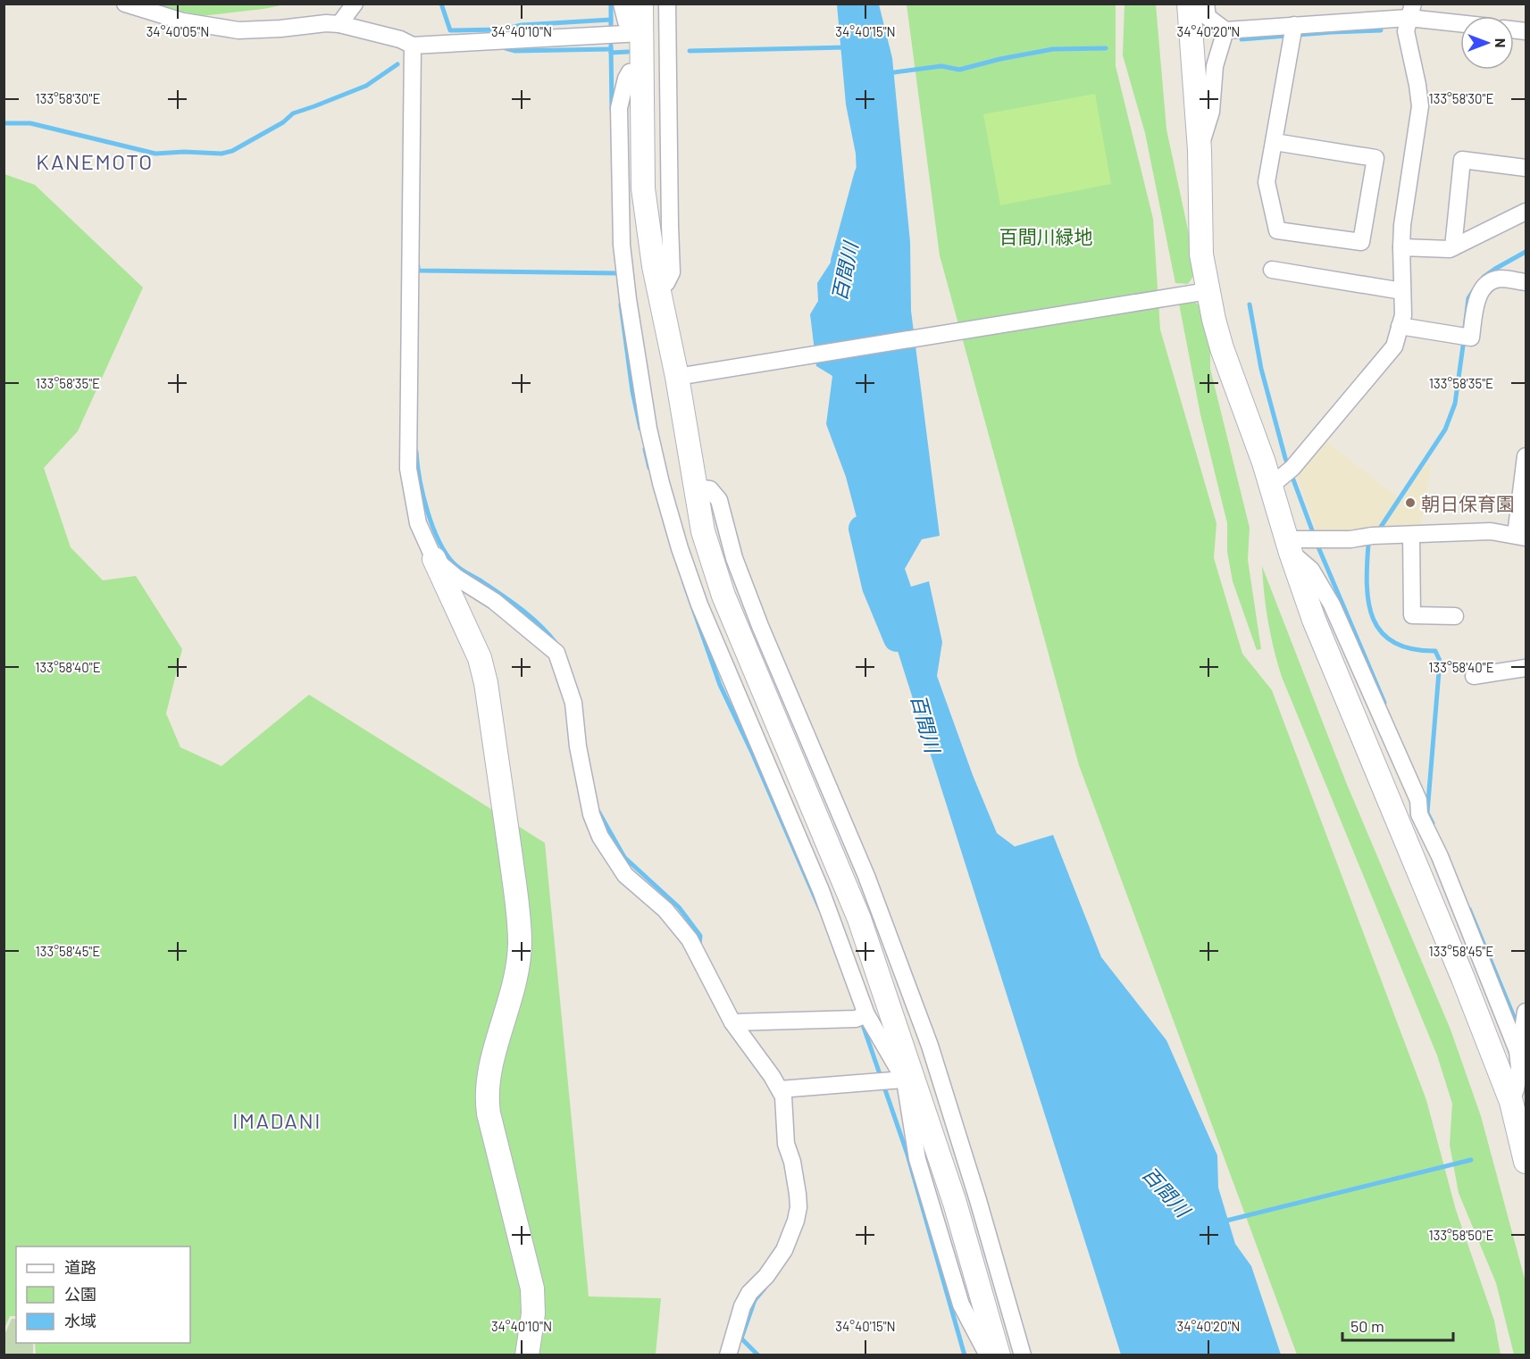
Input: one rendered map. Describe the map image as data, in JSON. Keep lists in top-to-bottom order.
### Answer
{
  "districts": ["KANEMOTO", "IMADANI"],
  "water": ["百間川"],
  "parks": ["百間川緑地"],
  "places": ["朝日保育園"],
  "legend": ["道路", "公園", "水域"],
  "scale_bar": "50 m",
  "north": "right",
  "coordinates": [
    "34°40'05\"N",
    "34°40'10\"N",
    "34°40'15\"N",
    "34°40'20\"N",
    "133°58'30\"E",
    "133°58'35\"E",
    "133°58'40\"E",
    "133°58'45\"E",
    "133°58'50\"E"
  ]
}
